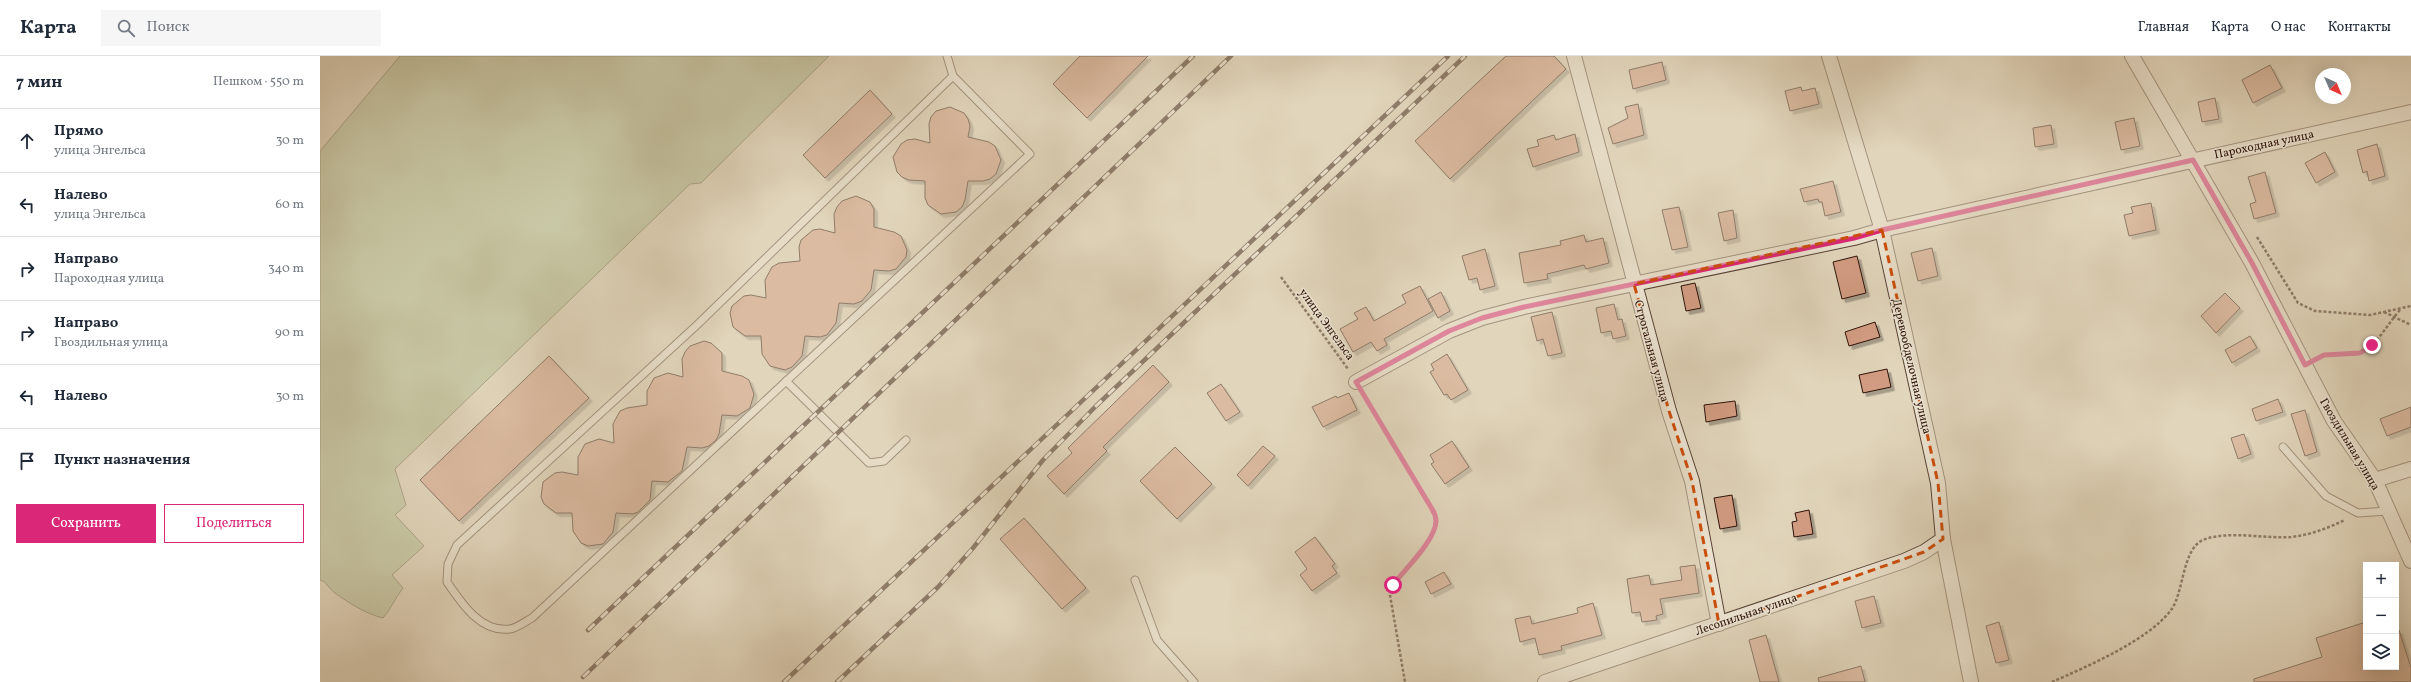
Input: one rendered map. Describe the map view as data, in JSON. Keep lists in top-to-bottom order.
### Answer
{
  "streets": {
    "street": [
      "Пароходная улица",
      "Строгальная улица",
      "Деревообделочная улица",
      "Гвоздильная улица",
      "Лесопильная улица"
    ],
    "path": ["улица Энгельса"]
  },
  "crossings": [
    ["Пароходная улица", "улица Энгельса"],
    ["Пароходная улица", "Строгальная улица"],
    ["Пароходная улица", "Деревообделочная улица"],
    ["Пароходная улица", "Гвоздильная улица"],
    ["Строгальная улица", "Лесопильная улица"],
    ["Деревообделочная улица", "Лесопильная улица"]
  ],
  "north": "bottom right",
  "page": {
    "header": "Карта",
    "search": "Поиск",
    "nav": [
      "Главная",
      "Карта",
      "О нас",
      "Контакты"
    ],
    "heading": ["7 мин", "Пешком · 550 m"],
    "list": [
      ["Прямо", "улица Энгельса", "30 m"],
      ["Налево", "улица Энгельса", "60 m"],
      ["Направо", "Пароходная улица", "340 m"],
      ["Направо", "Гвоздильная улица", "90 m"],
      ["Налево", "30 m"],
      "Пункт назначения"
    ],
    "buttons": ["Сохранить", "Поделиться"],
    "map_buttons": ["+", "−"]
  }
}
